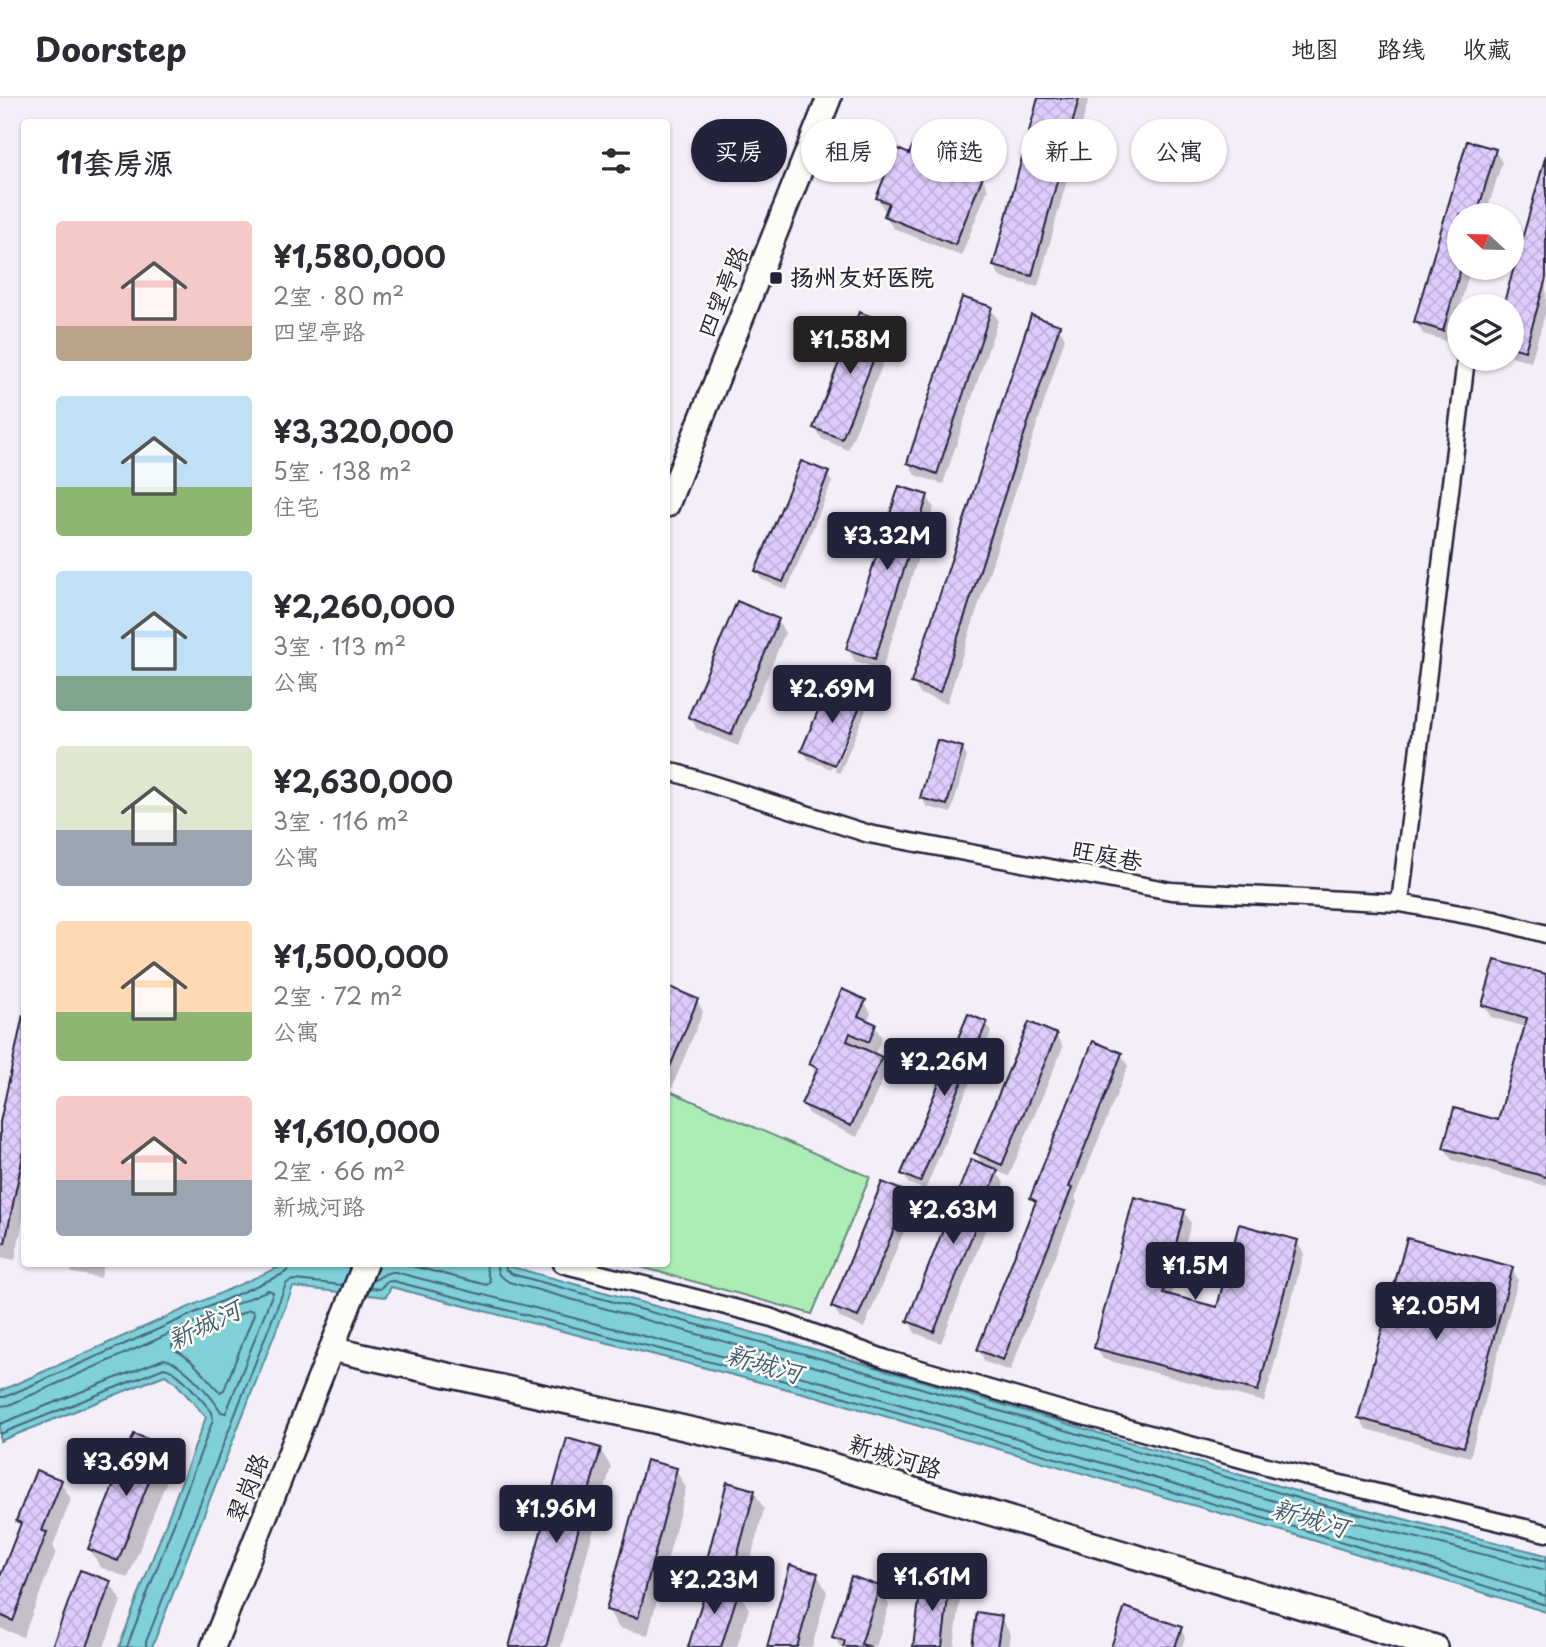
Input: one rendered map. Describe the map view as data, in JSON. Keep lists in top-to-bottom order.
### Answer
{
  "streets": {
    "street": [
      "四望亭路",
      "旺庭巷",
      "新城河路",
      "翠岗路"
    ]
  },
  "crossings": [
    ["新城河路", "翠岗路"]
  ],
  "water": ["新城河"],
  "places": {
    "transit": ["扬州友好医院"]
  },
  "north": "left",
  "page": {
    "header": "Doorstep",
    "nav": ["地图", "路线", "收藏"],
    "chip": [
      "买房",
      "租房",
      "筛选",
      "新上",
      "公寓"
    ],
    "heading": "11套房源",
    "list": [
      {
        "name": "¥1,580,000",
        "note": "2室 · 80 m² · 四望亭路"
      },
      {
        "name": "¥3,320,000",
        "note": "5室 · 138 m² · 住宅"
      },
      {
        "name": "¥2,260,000",
        "note": "3室 · 113 m² · 公寓"
      },
      {
        "name": "¥2,630,000",
        "note": "3室 · 116 m² · 公寓"
      },
      {
        "name": "¥1,500,000",
        "note": "2室 · 72 m² · 公寓"
      },
      {
        "name": "¥1,610,000",
        "note": "2室 · 66 m² · 新城河路"
      }
    ],
    "price": [
      "¥1.58M",
      "¥3.32M",
      "¥2.69M",
      "¥2.26M",
      "¥2.63M",
      "¥1.5M",
      "¥2.05M",
      "¥3.69M",
      "¥1.96M",
      "¥1.61M",
      "¥2.23M"
    ]
  }
}
